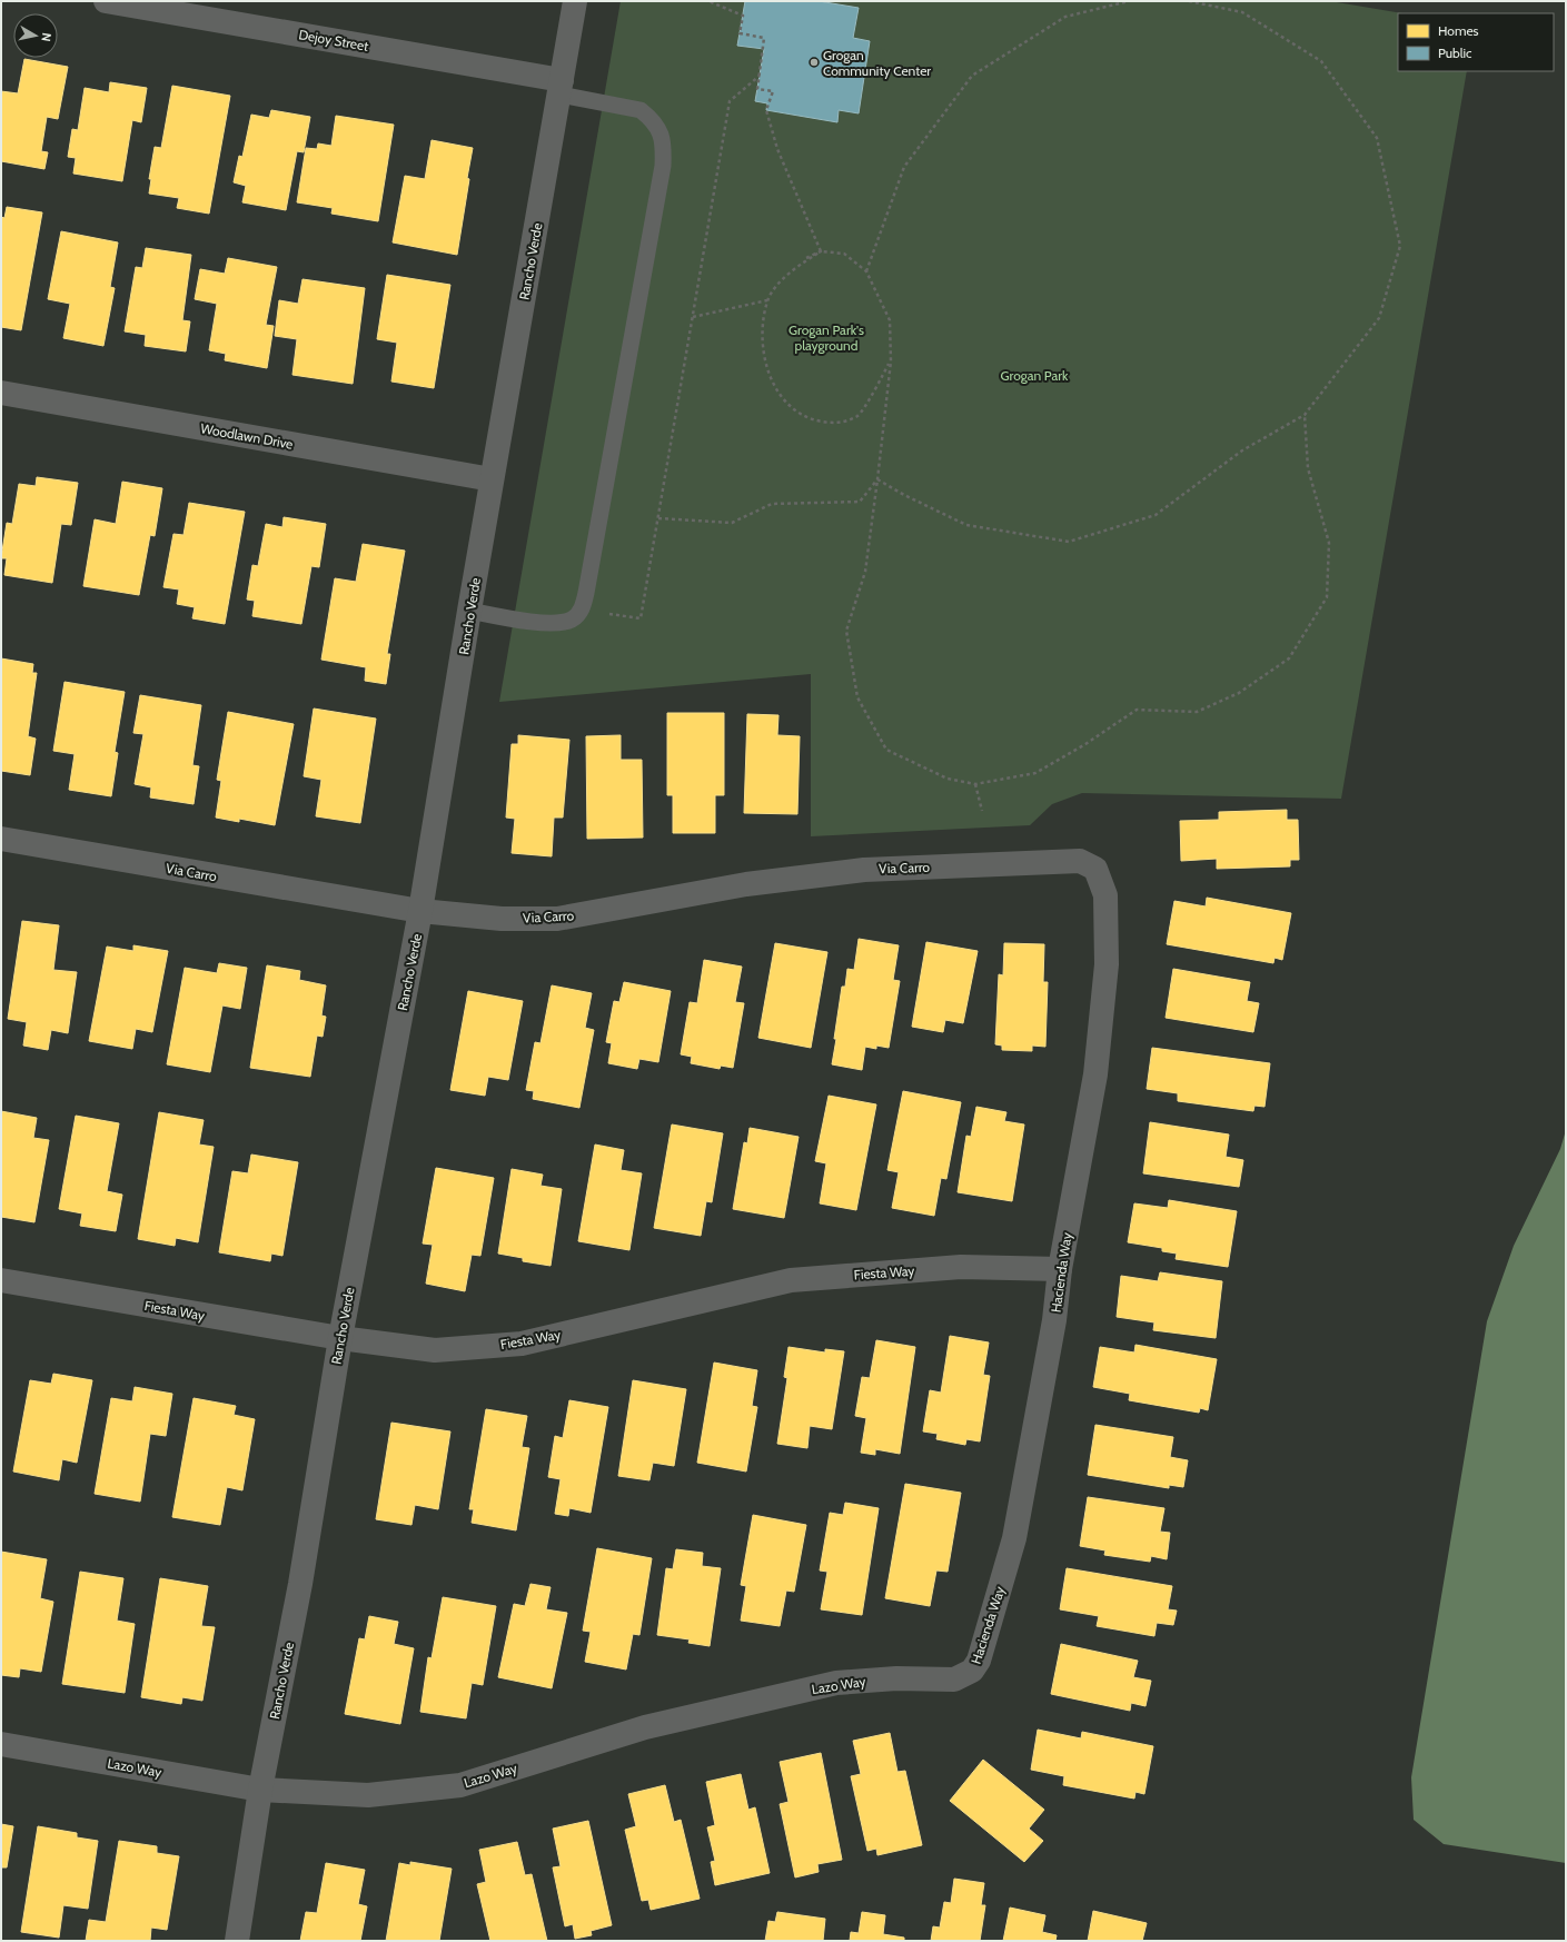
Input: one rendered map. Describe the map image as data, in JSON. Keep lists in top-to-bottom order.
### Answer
{
  "streets": {
    "street": [
      "Dejoy Street",
      "Rancho Verde",
      "Woodlawn Drive",
      "Via Carro",
      "Fiesta Way",
      "Hacienda Way",
      "Lazo Way"
    ]
  },
  "crossings": [
    ["Dejoy Street", "Rancho Verde"],
    ["Rancho Verde", "Woodlawn Drive"],
    ["Rancho Verde", "Via Carro"],
    ["Rancho Verde", "Fiesta Way"],
    ["Rancho Verde", "Lazo Way"],
    ["Via Carro", "Hacienda Way"],
    ["Fiesta Way", "Hacienda Way"],
    ["Hacienda Way", "Lazo Way"]
  ],
  "parks": ["Grogan Park's playground", "Grogan Park"],
  "places": ["Grogan Community Center"],
  "legend": ["Homes", "Public"],
  "north": "right"
}
